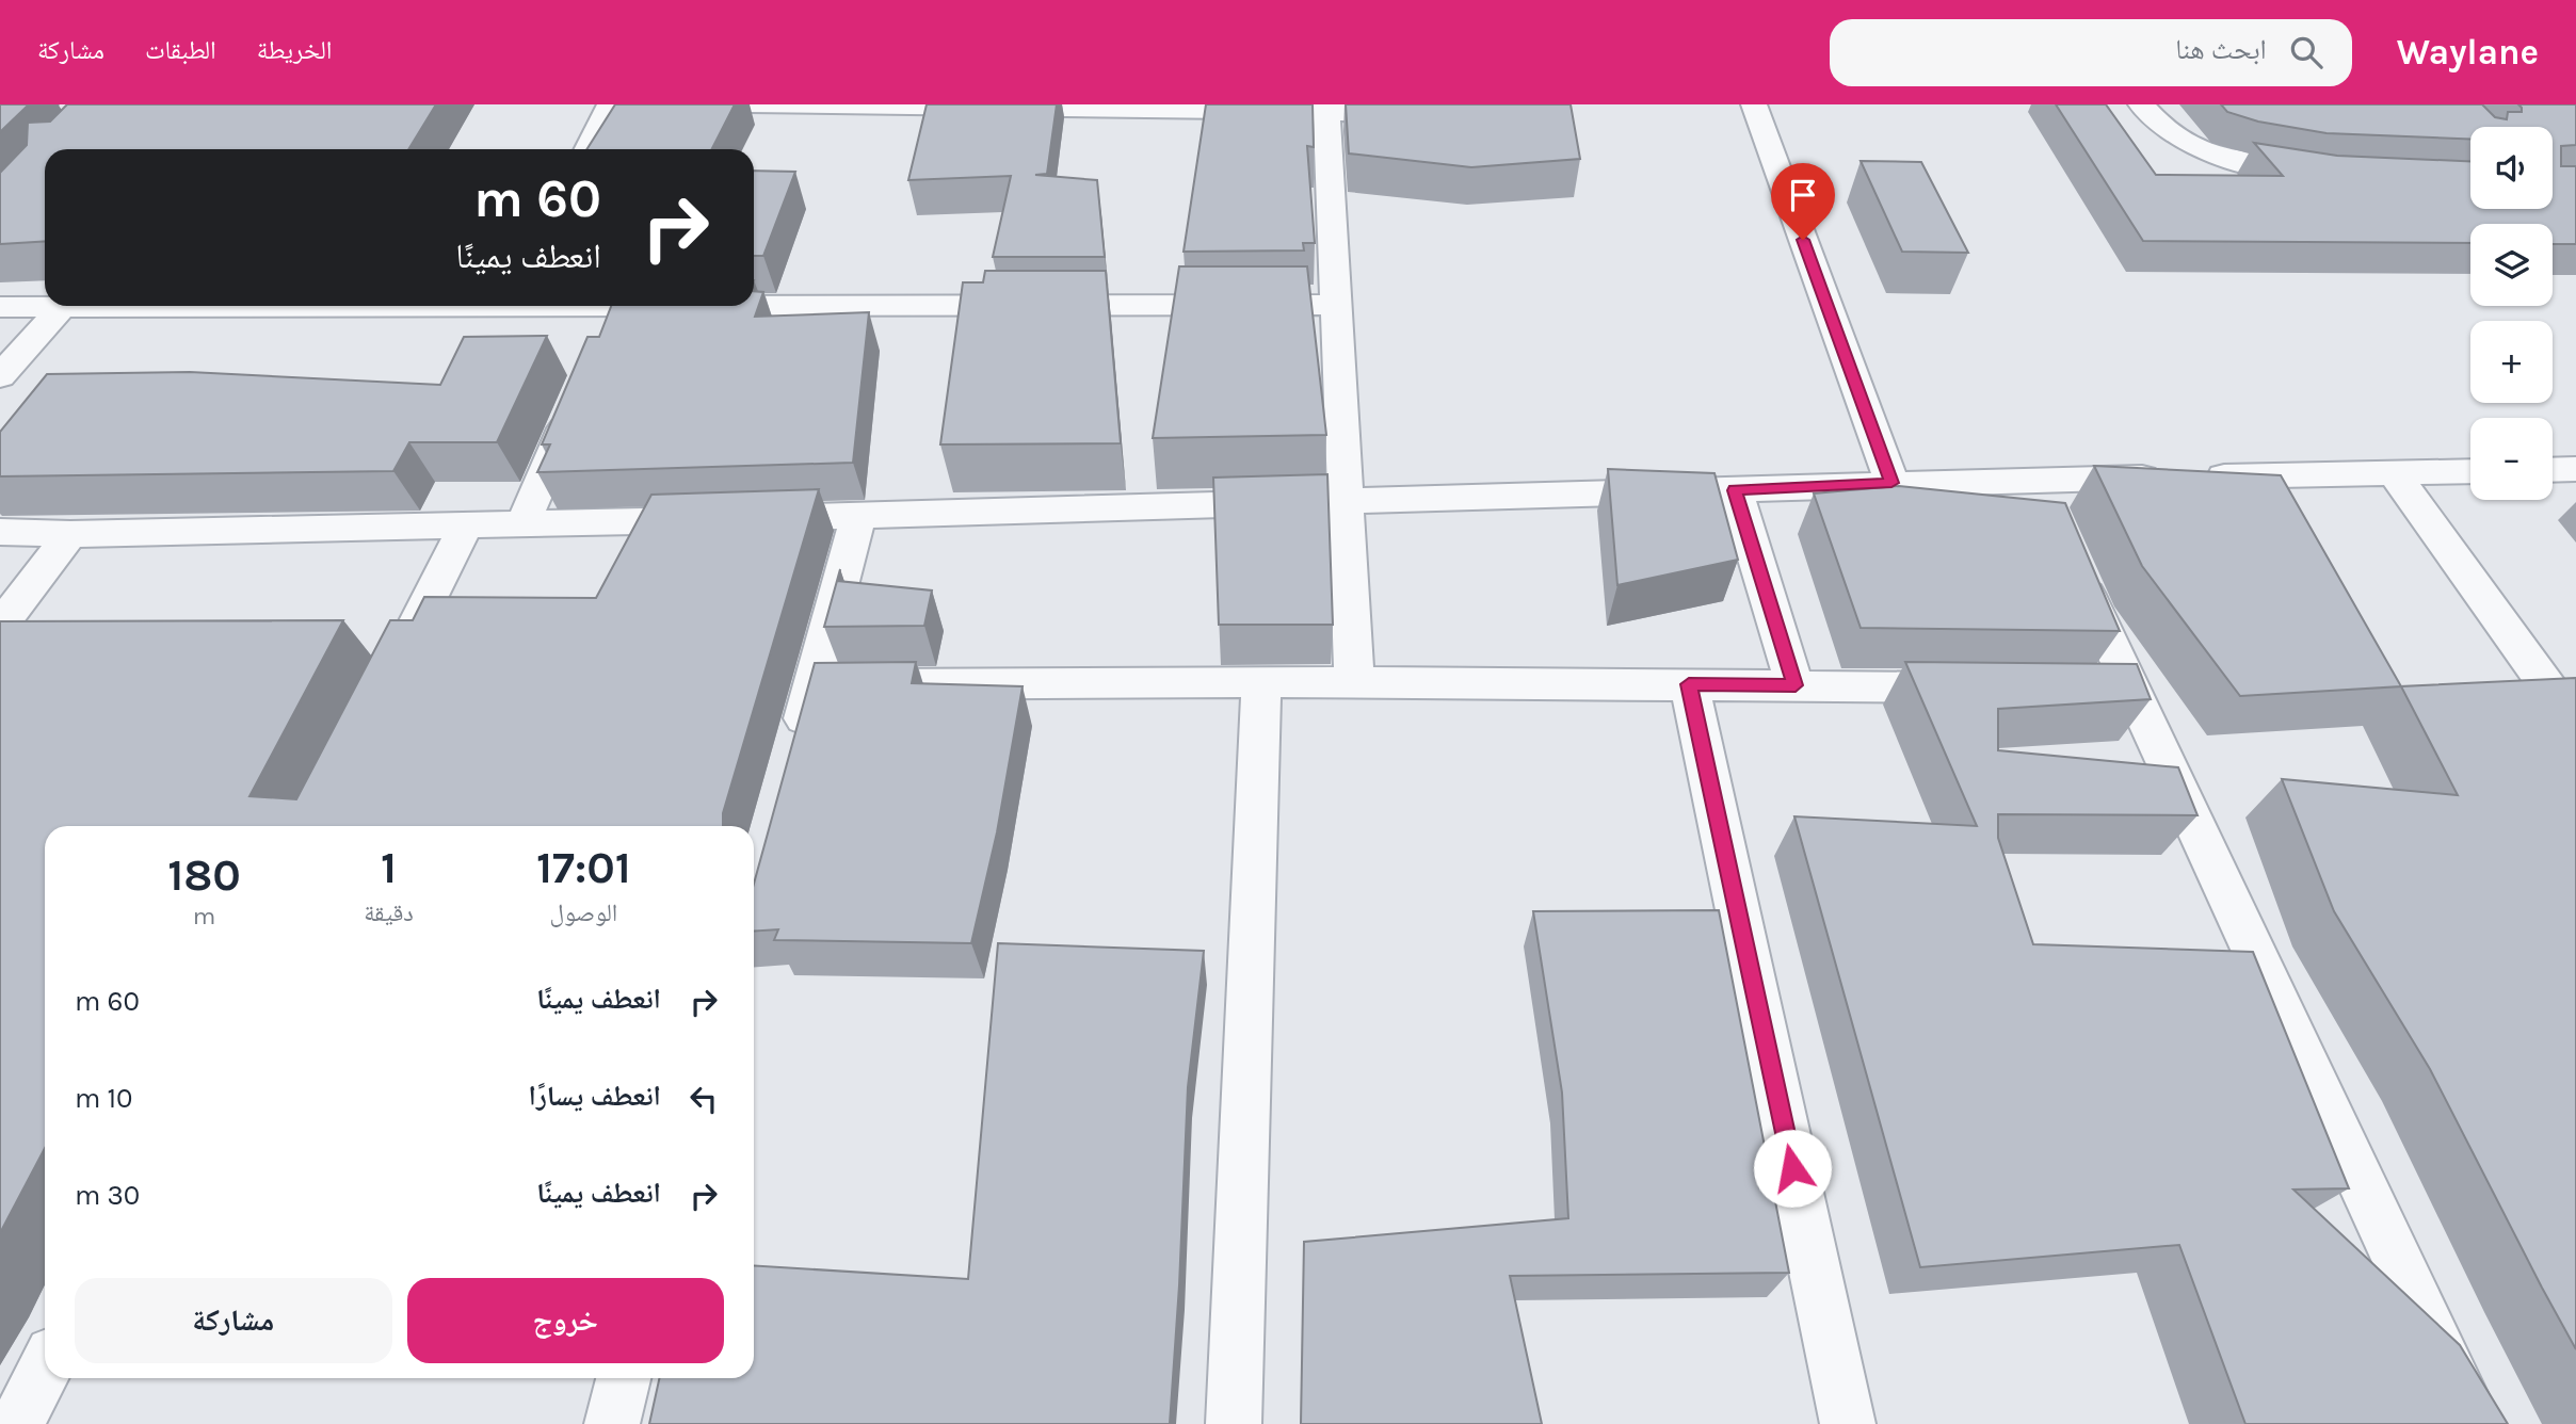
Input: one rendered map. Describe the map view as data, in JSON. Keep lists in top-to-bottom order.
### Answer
{
  "page": {
    "header": "Waylane",
    "search": "ابحث هنا",
    "nav": ["الخريطة", "الطبقات", "مشاركة"],
    "map_buttons": ["+", "−"],
    "turn": ["60 m", "انعطف يمينًا"],
    "eta": [
      "17:01",
      "الوصول",
      "1",
      "دقيقة",
      "180",
      "m"
    ],
    "list": [
      {
        "name": "انعطف يمينًا",
        "value": "60 m"
      },
      {
        "name": "انعطف يسارًا",
        "value": "10 m"
      },
      {
        "name": "انعطف يمينًا",
        "value": "30 m"
      }
    ],
    "buttons": ["خروج", "مشاركة"]
  }
}
